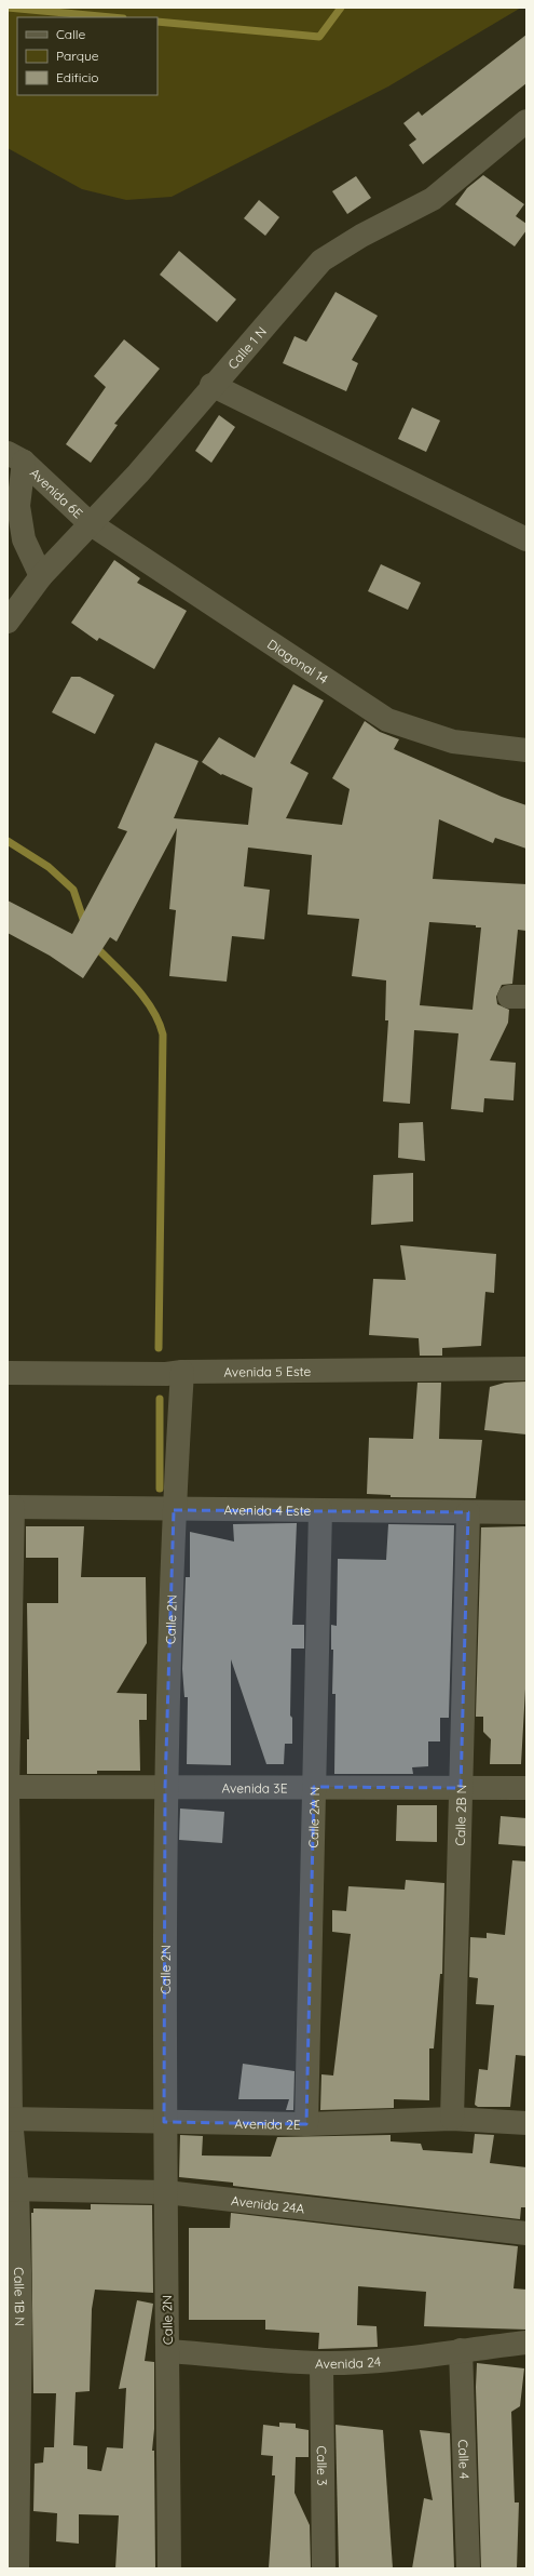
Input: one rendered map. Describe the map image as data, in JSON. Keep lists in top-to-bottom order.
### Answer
{
  "streets": {
    "street": [
      "Calle 1 N",
      "Avenida 6E",
      "Diagonal 14",
      "Avenida 5 Este",
      "Avenida 4 Este",
      "Calle 2N",
      "Avenida 3E",
      "Calle 2B N",
      "Calle 2A N",
      "Avenida 2E",
      "Avenida 24A",
      "Calle 1B N",
      "Avenida 24",
      "Calle 4",
      "Calle 3"
    ]
  },
  "crossings": [
    ["Calle 1 N", "Avenida 6E"],
    ["Calle 1 N", "Diagonal 14"],
    ["Avenida 6E", "Diagonal 14"],
    ["Avenida 5 Este", "Calle 2N"],
    ["Avenida 4 Este", "Calle 2N"],
    ["Avenida 4 Este", "Calle 2B N"],
    ["Avenida 4 Este", "Calle 2A N"],
    ["Avenida 4 Este", "Calle 1B N"],
    ["Calle 2N", "Avenida 3E"],
    ["Calle 2N", "Avenida 2E"],
    ["Calle 2N", "Avenida 24A"],
    ["Calle 2N", "Avenida 24"],
    ["Avenida 3E", "Calle 2B N"],
    ["Avenida 3E", "Calle 2A N"],
    ["Avenida 3E", "Calle 1B N"],
    ["Calle 2B N", "Avenida 2E"],
    ["Calle 2A N", "Avenida 2E"],
    ["Avenida 2E", "Calle 1B N"],
    ["Avenida 24A", "Calle 1B N"],
    ["Avenida 24", "Calle 4"],
    ["Avenida 24", "Calle 3"]
  ],
  "legend": ["Calle", "Parque", "Edificio"]
}
